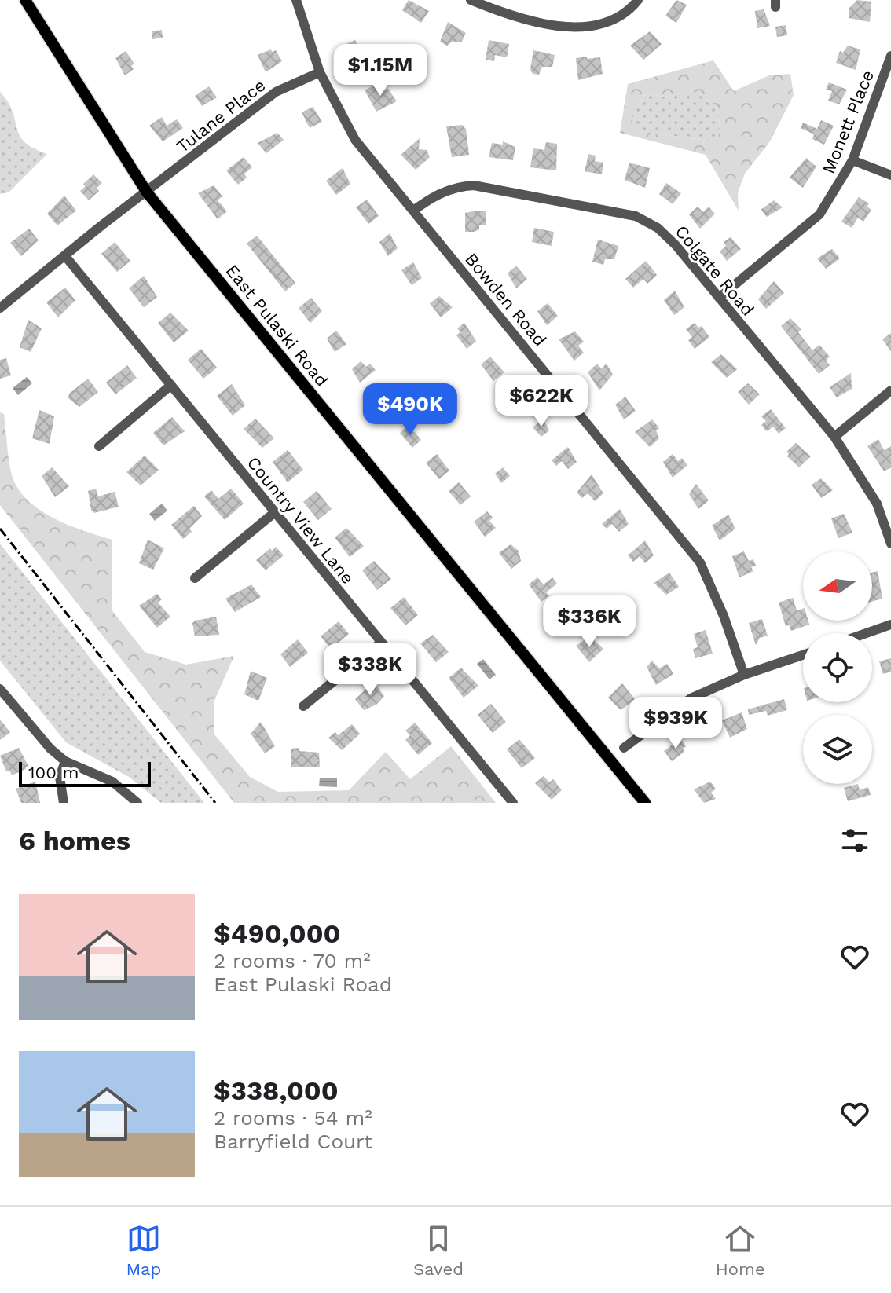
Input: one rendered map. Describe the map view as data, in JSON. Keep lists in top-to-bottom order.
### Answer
{
  "streets": {
    "main road": ["East Pulaski Road"],
    "street": [
      "Tulane Place",
      "Monett Place",
      "Colgate Road",
      "Bowden Road",
      "Country View Lane"
    ]
  },
  "crossings": [
    ["Tulane Place", "Bowden Road"],
    ["Tulane Place", "East Pulaski Road"],
    ["Tulane Place", "Country View Lane"],
    ["Monett Place", "Colgate Road"],
    ["Colgate Road", "Bowden Road"]
  ],
  "scale_bar": "100 m",
  "north": "left",
  "page": {
    "price": [
      "$1.15M",
      "$622K",
      "$490K",
      "$336K",
      "$338K",
      "$939K"
    ],
    "scale": "100 m",
    "heading": "6 homes",
    "list": [
      {
        "name": "$490,000",
        "note": "2 rooms · 70 m² · East Pulaski Road"
      },
      {
        "name": "$338,000",
        "note": "2 rooms · 54 m² · Barryfield Court"
      }
    ],
    "tabs": ["Map", "Saved", "Home"]
  }
}
